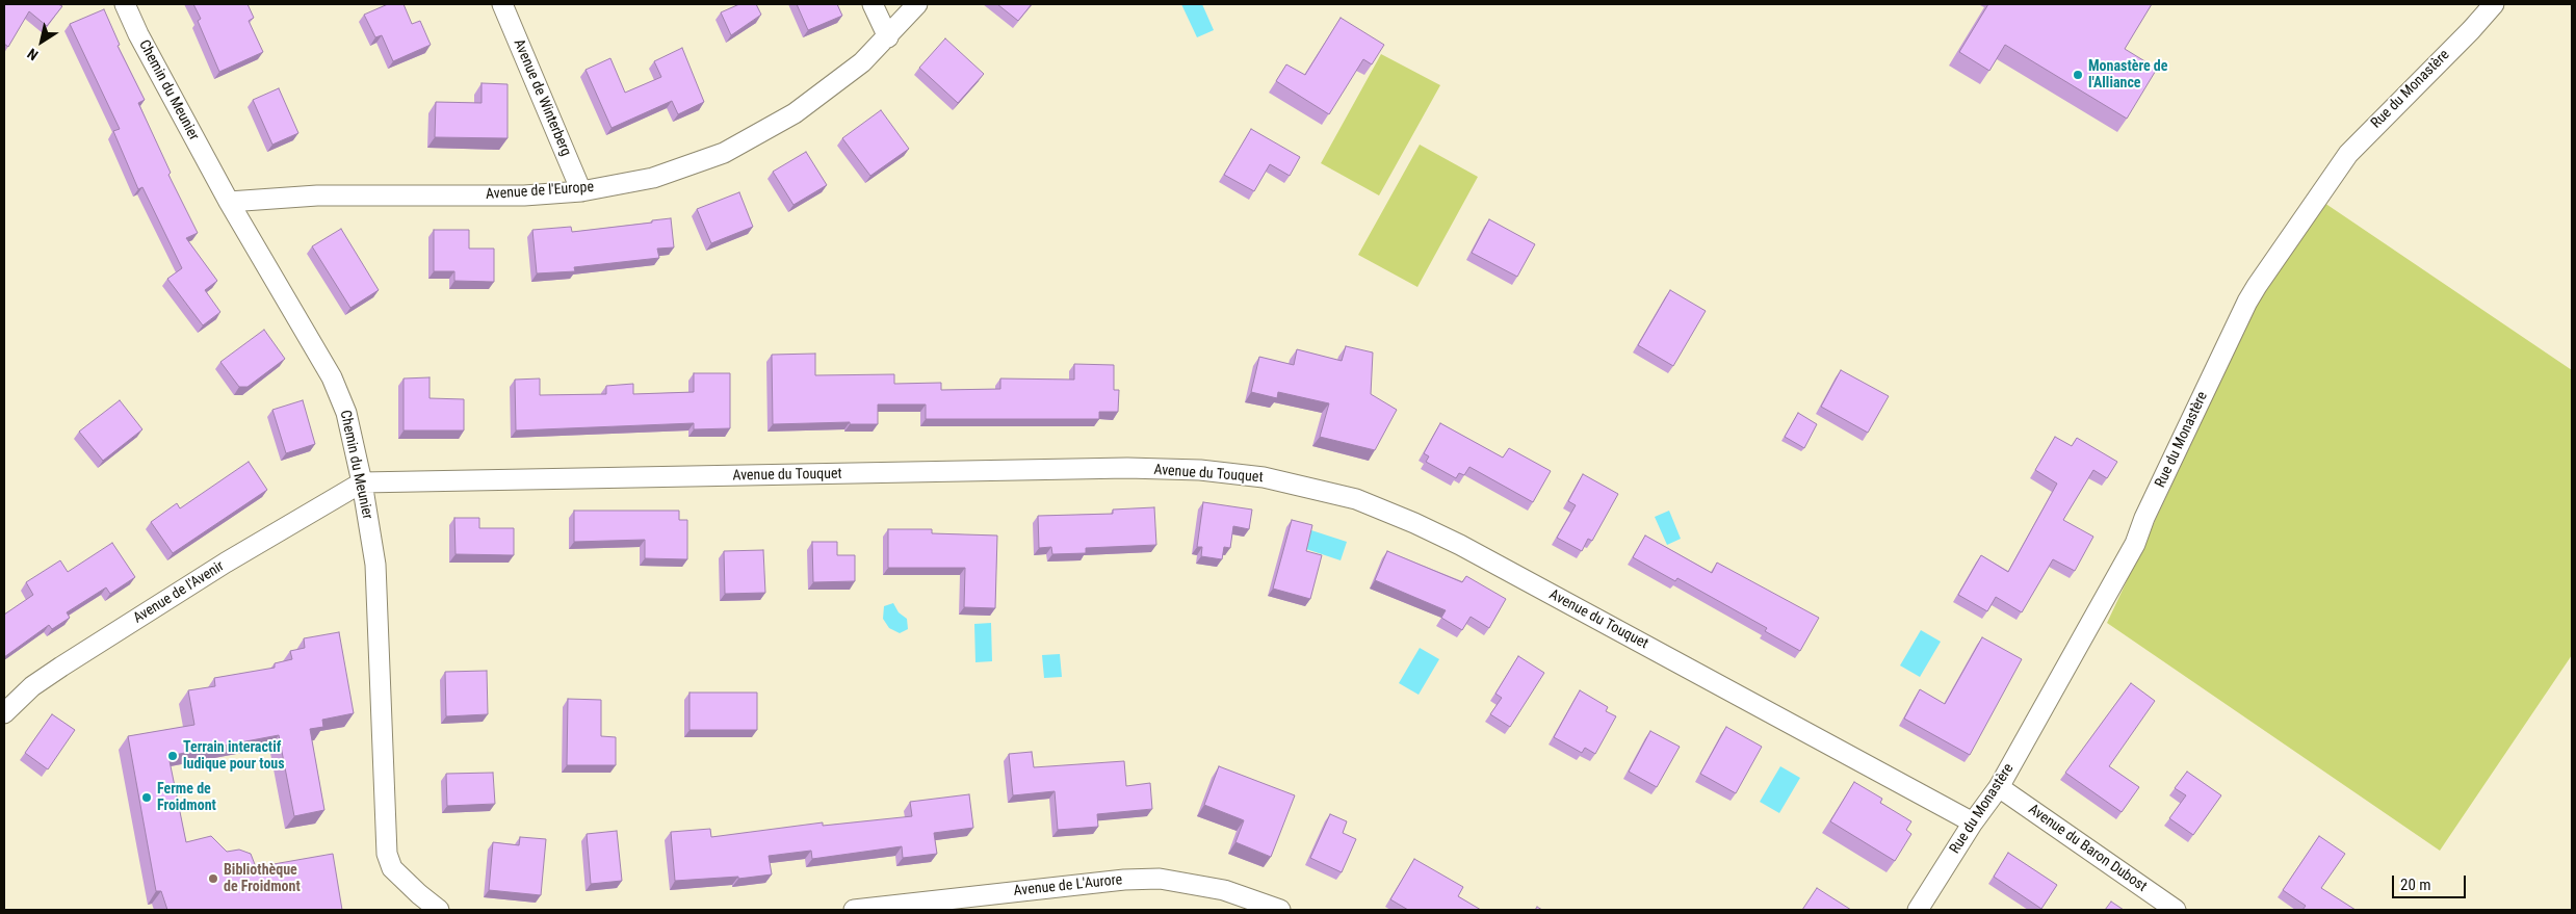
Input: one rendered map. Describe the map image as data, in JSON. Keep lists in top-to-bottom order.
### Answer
{
  "streets": {
    "street": [
      "Rue du Monastère",
      "Chemin du Meunier",
      "Avenue de Winterberg",
      "Avenue de l'Europe",
      "Avenue du Touquet",
      "Avenue de l'Avenir",
      "Avenue du Baron Dubost",
      "Avenue de L'Aurore"
    ]
  },
  "crossings": [
    ["Rue du Monastère", "Avenue du Touquet"],
    ["Rue du Monastère", "Avenue du Baron Dubost"],
    ["Chemin du Meunier", "Avenue de l'Europe"],
    ["Chemin du Meunier", "Avenue du Touquet"],
    ["Chemin du Meunier", "Avenue de l'Avenir"],
    ["Avenue de Winterberg", "Avenue de l'Europe"],
    ["Avenue du Touquet", "Avenue de l'Avenir"]
  ],
  "places": [
    "Monastère de l'Alliance",
    "Terrain interactif ludique pour tous",
    "Ferme de Froidmont",
    "Bibliothèque de Froidmont"
  ],
  "scale_bar": "20 m",
  "north": "bottom left"
}
